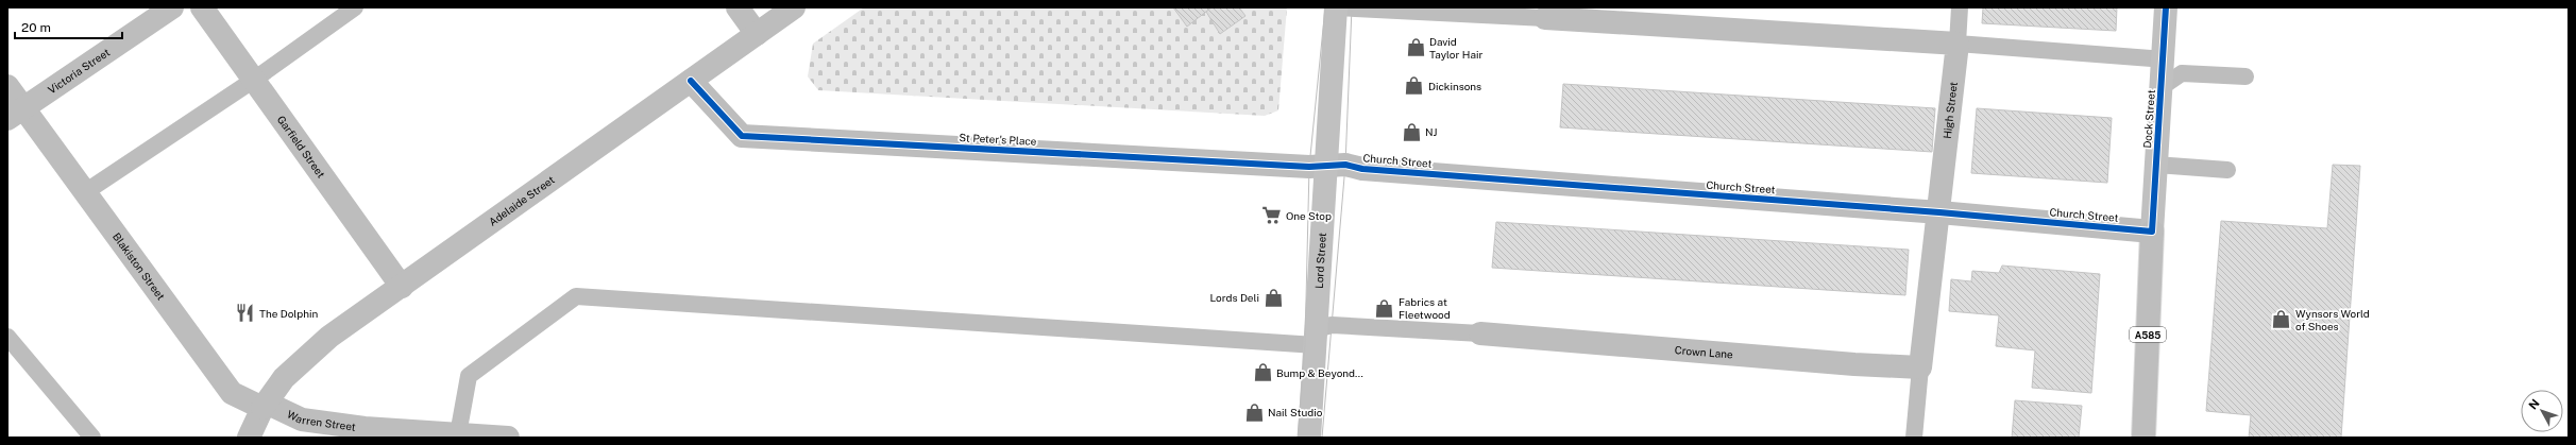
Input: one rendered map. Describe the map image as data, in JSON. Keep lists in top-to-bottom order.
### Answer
{
  "streets": {
    "main road": [
      "Victoria Street",
      "High Street",
      "Dock Street",
      "St Peter's Place",
      "Garfield Street",
      "Church Street",
      "Adelaide Street",
      "Blakiston Street",
      "A585",
      "Crown Lane",
      "Warren Street"
    ],
    "street": ["Lord Street"]
  },
  "crossings": [
    ["Victoria Street", "Blakiston Street"],
    ["High Street", "Church Street"],
    ["Dock Street", "Church Street"],
    ["St Peter's Place", "Church Street"],
    ["St Peter's Place", "Adelaide Street"],
    ["St Peter's Place", "Lord Street"],
    ["Garfield Street", "Adelaide Street"],
    ["Church Street", "Lord Street"],
    ["Adelaide Street", "Blakiston Street"],
    ["Adelaide Street", "Warren Street"],
    ["Lord Street", "Crown Lane"],
    ["Blakiston Street", "Warren Street"],
    ["Crown Lane", "Warren Street"]
  ],
  "places": {
    "shop": [
      "David Taylor Hair",
      "Dickinsons",
      "NJ",
      "Lords Deli",
      "Fabrics at Fleetwood",
      "Wynsors World of Shoes",
      "Bump & Beyond...",
      "Nail Studio"
    ],
    "supermarket": ["One Stop"],
    "restaurant": ["The Dolphin"]
  },
  "scale_bar": "20 m",
  "north": "top left"
}
